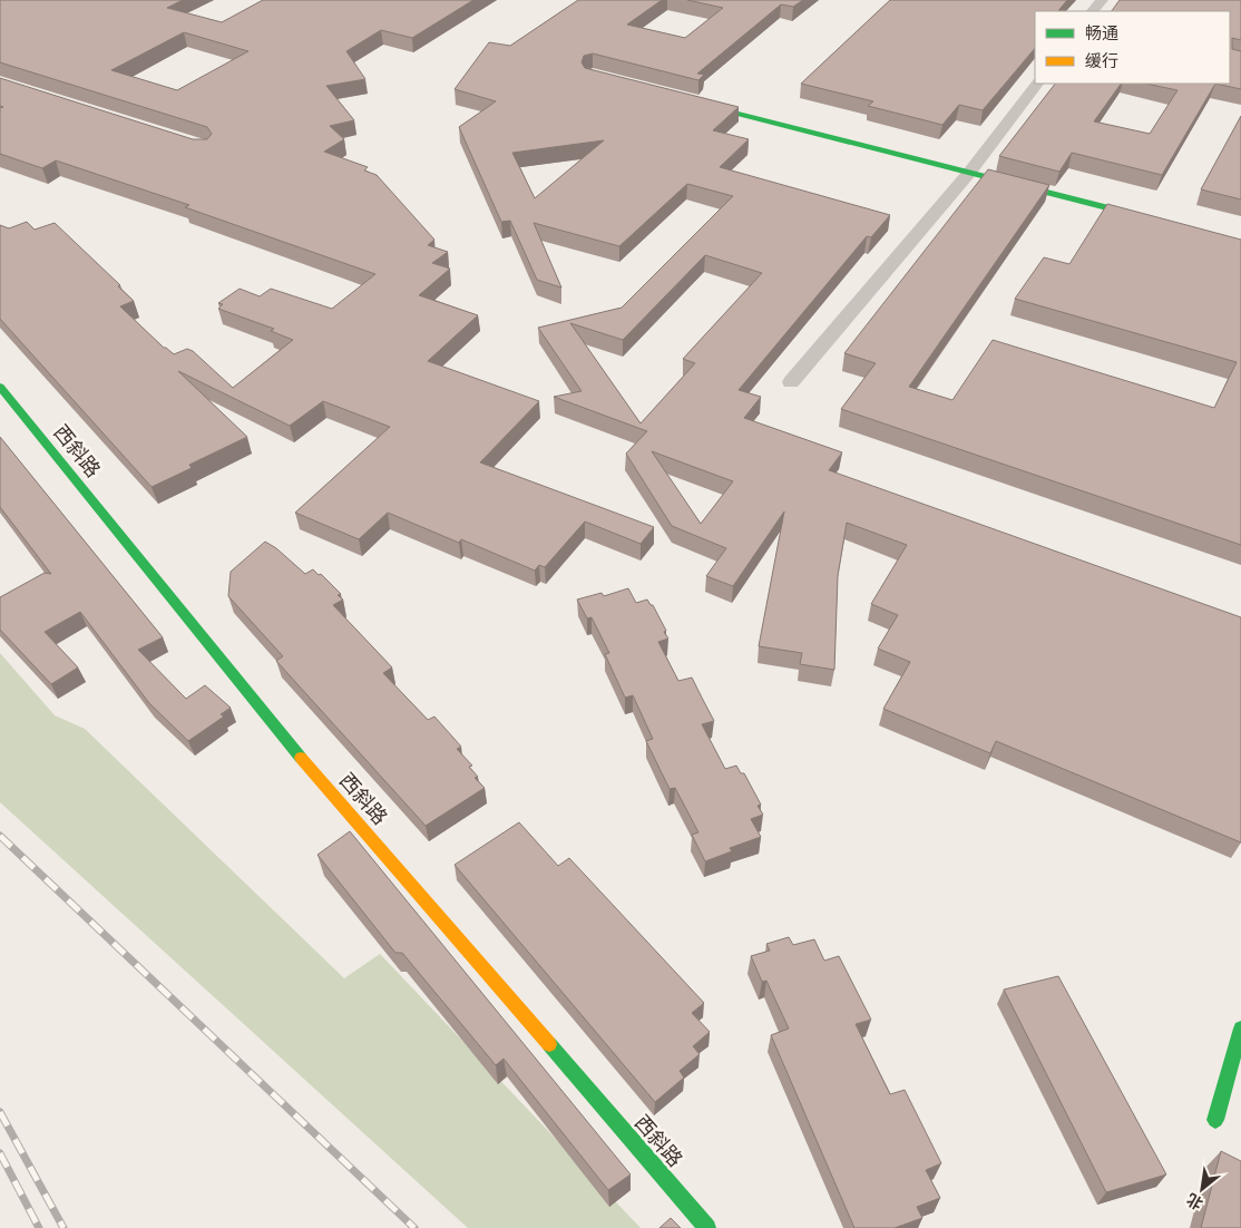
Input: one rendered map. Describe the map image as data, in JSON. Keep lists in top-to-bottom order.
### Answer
{
  "streets": {
    "street": ["西斜路"]
  },
  "legend": ["畅通", "缓行"],
  "north": "bottom left"
}
